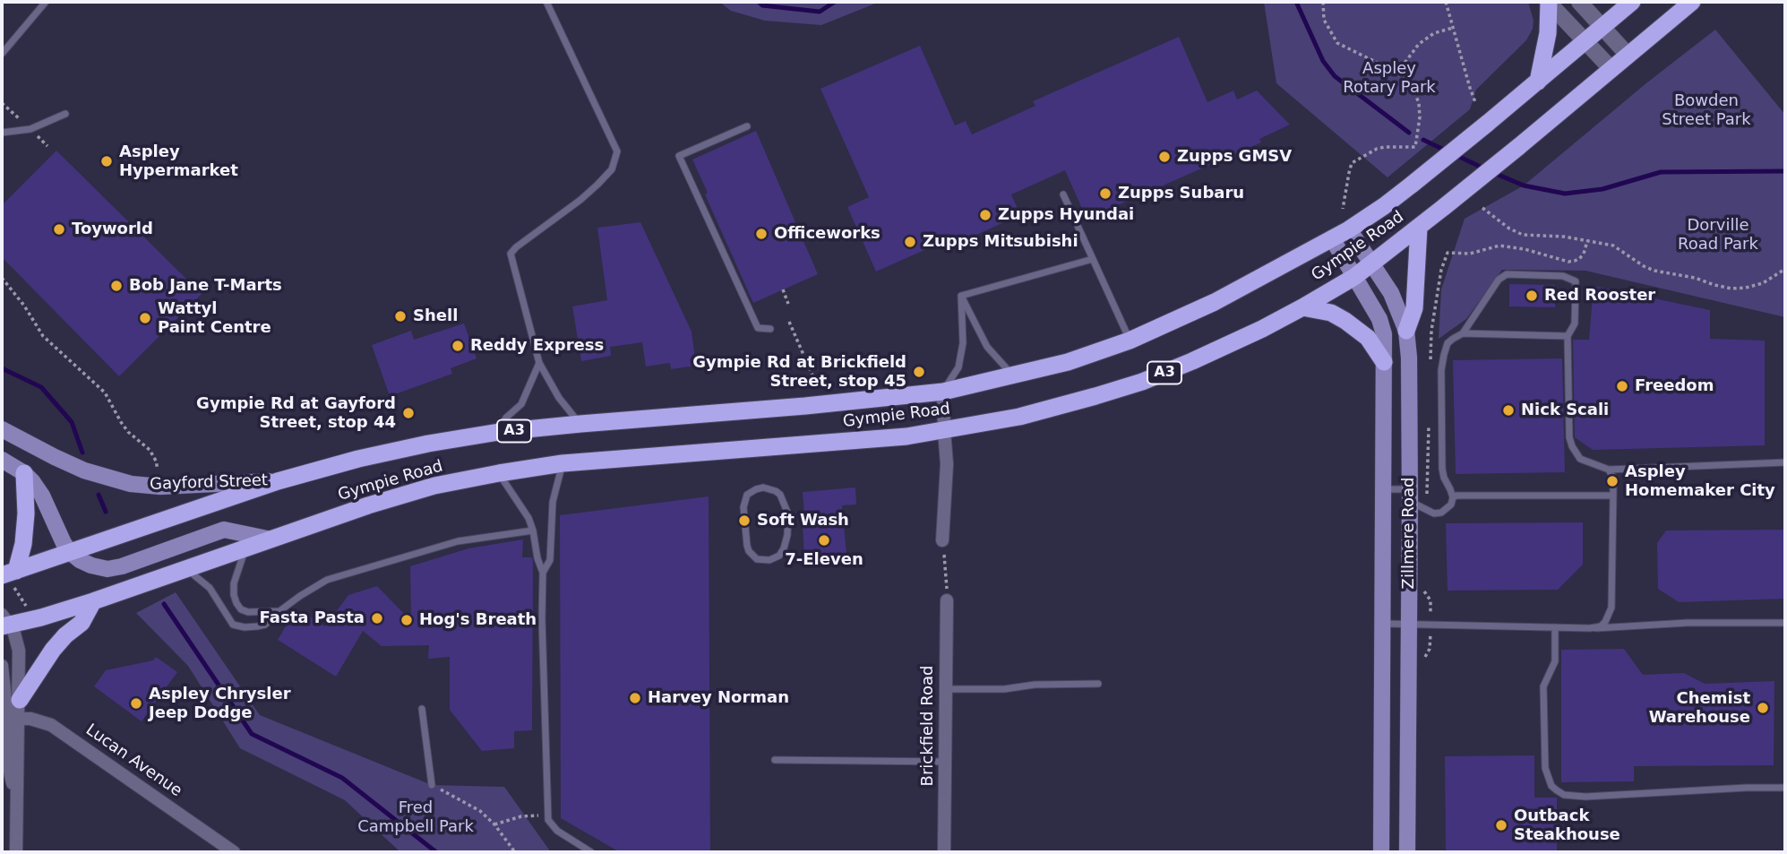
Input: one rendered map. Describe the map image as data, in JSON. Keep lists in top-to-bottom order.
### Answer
{
  "streets": {
    "highway": ["Gympie Road", "A3"],
    "main road": ["Gayford Street", "Zillmere Road"],
    "street": ["Brickfield Road", "Lucan Avenue"]
  },
  "crossings": [
    ["Gympie Road", "Gayford Street"],
    ["Gympie Road", "Zillmere Road"]
  ],
  "parks": [
    "Aspley Rotary Park",
    "Bowden Street Park",
    "Dorville Road Park",
    "Fred Campbell Park"
  ],
  "places": [
    "Zupps GMSV",
    "Aspley Hypermarket",
    "Zupps Subaru",
    "Zupps Hyundai",
    "Toyworld",
    "Officeworks",
    "Zupps Mitsubishi",
    "Bob Jane T-Marts",
    "Red Rooster",
    "Shell",
    "Wattyl Paint Centre",
    "Reddy Express",
    "Gympie Rd at Brickfield Street, stop 45",
    "Freedom",
    "Nick Scali",
    "Gympie Rd at Gayford Street, stop 44",
    "Aspley Homemaker City",
    "Soft Wash",
    "7-Eleven",
    "Fasta Pasta",
    "Hog's Breath",
    "Harvey Norman",
    "Aspley Chrysler Jeep Dodge",
    "Chemist Warehouse",
    "Outback Steakhouse"
  ]
}
